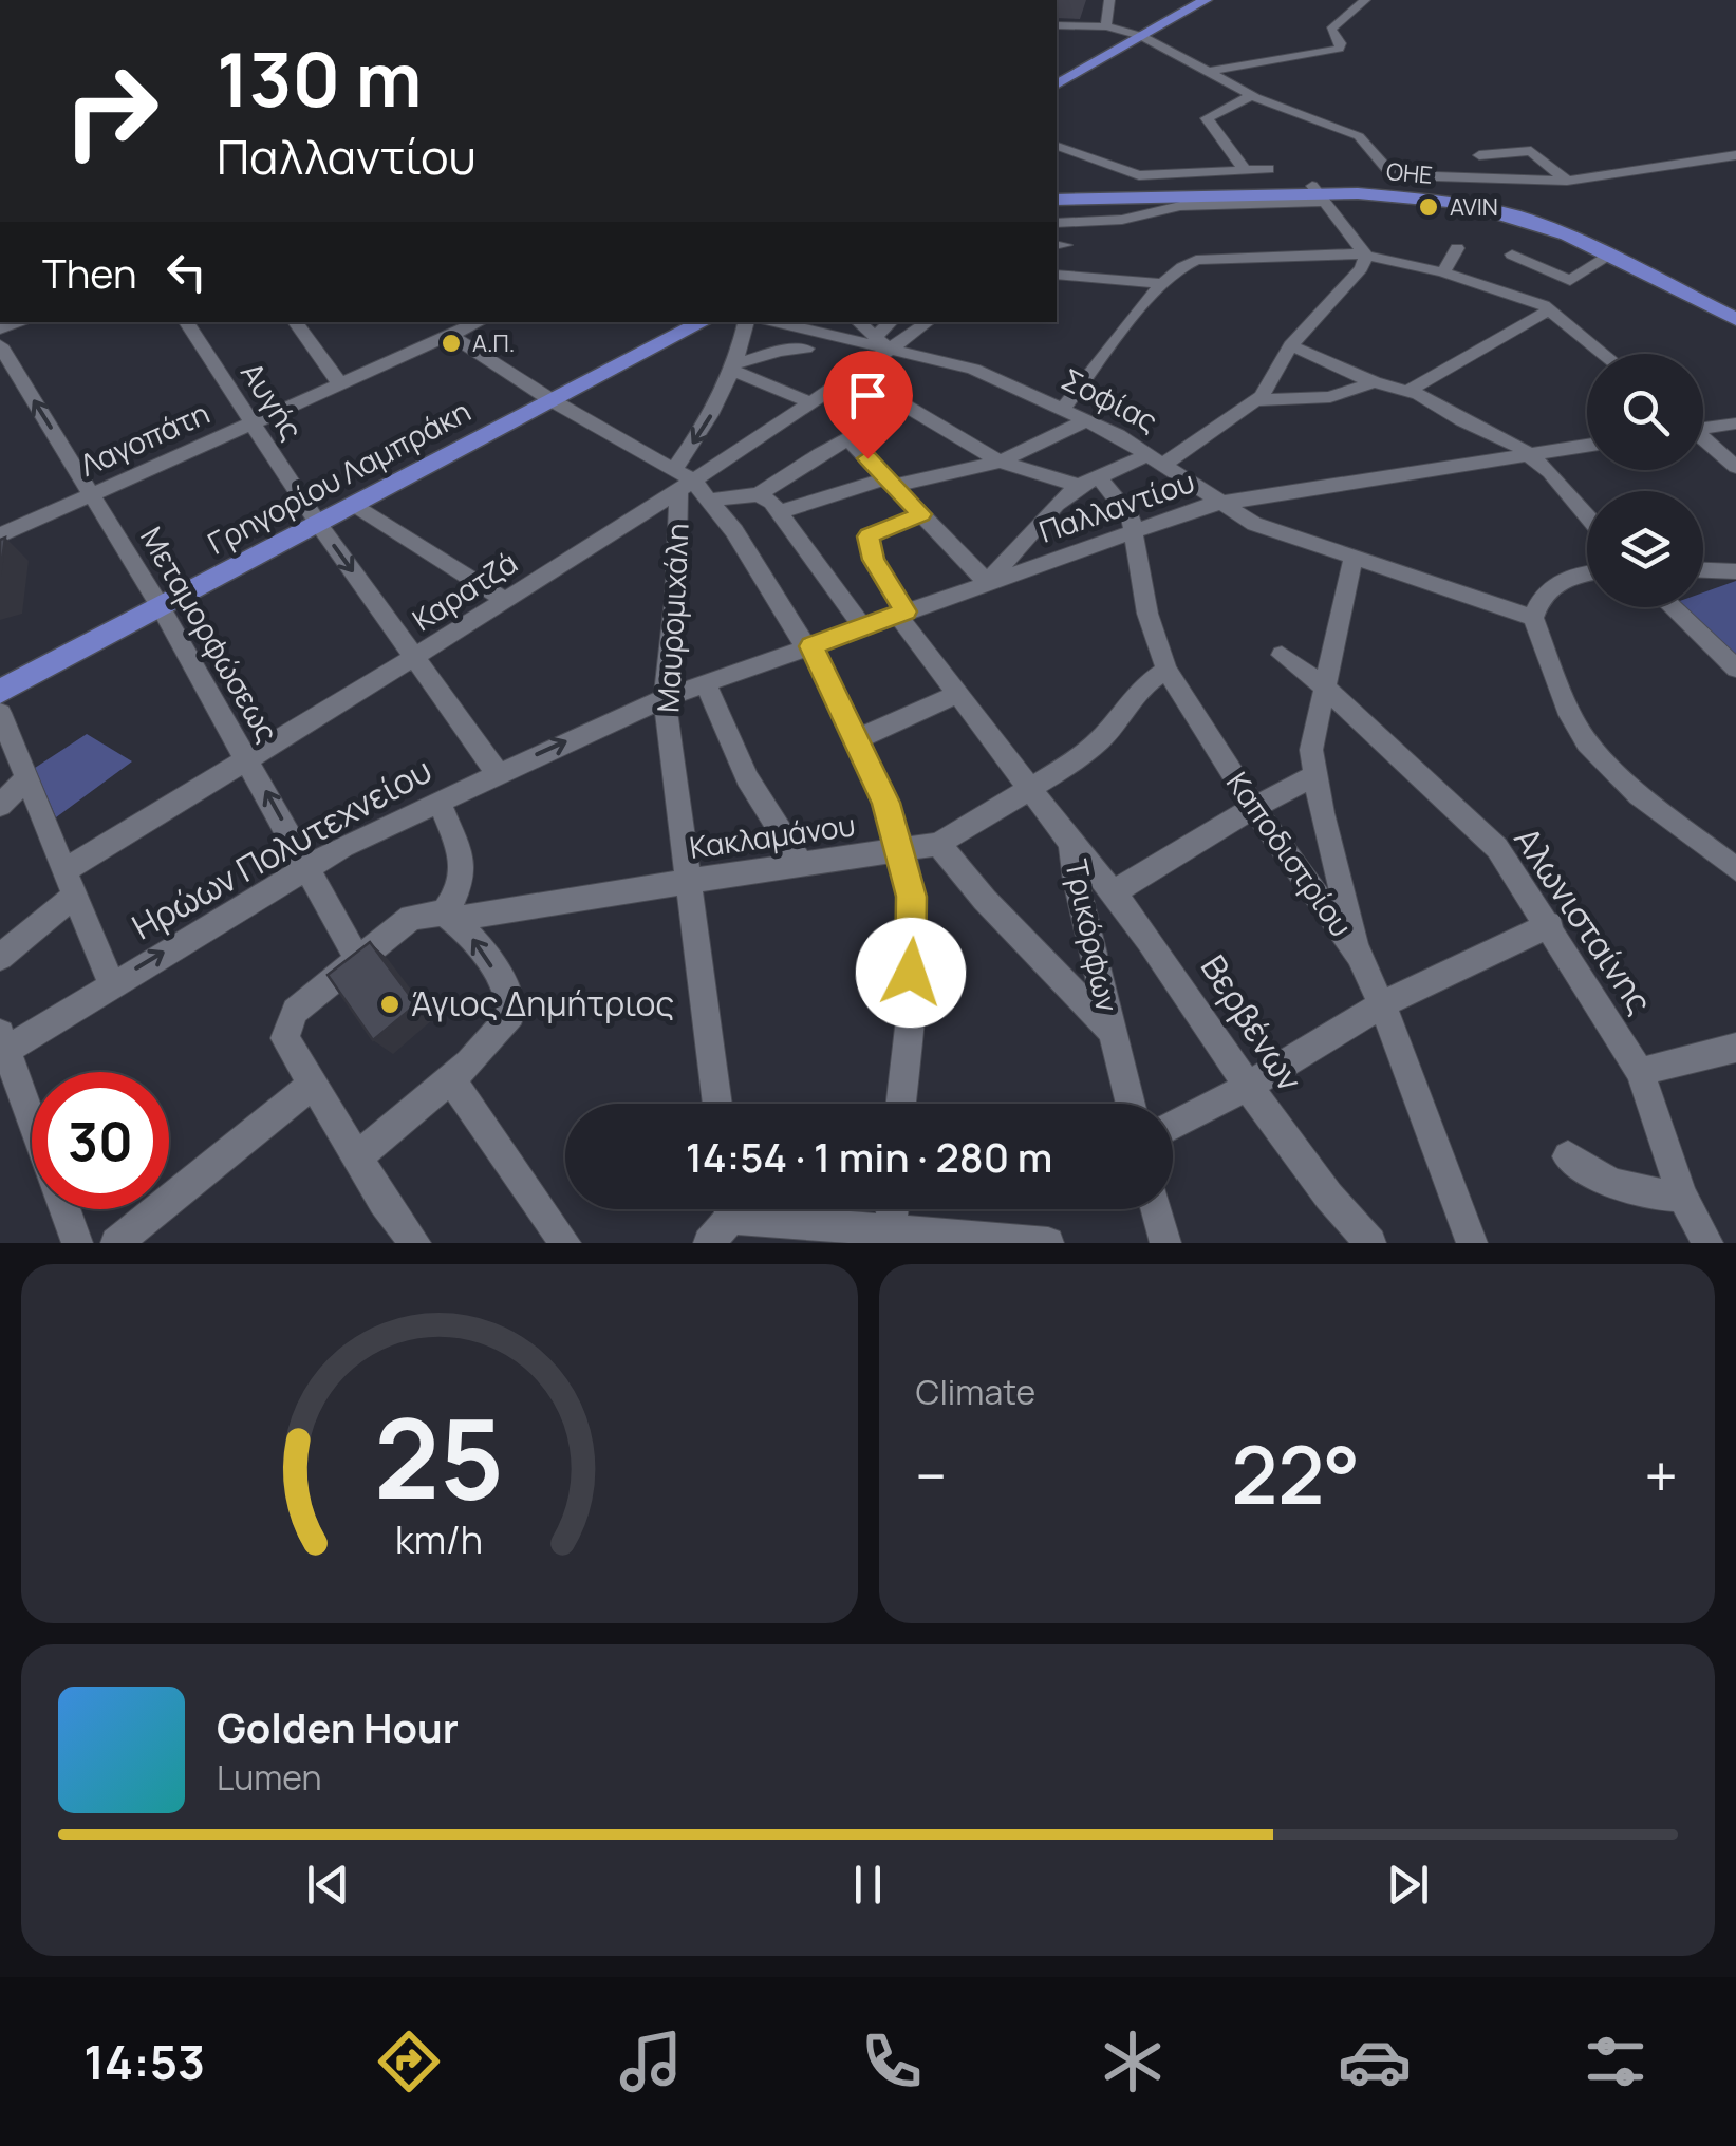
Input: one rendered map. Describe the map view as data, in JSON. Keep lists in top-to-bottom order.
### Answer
{
  "streets": {
    "main road": ["ΟΗΕ", "Γρηγορίου Λαμπράκη"],
    "street": [
      "Σοφίας",
      "Αυγής",
      "Λαγοπάτη",
      "Παλλαντίου",
      "Καρατζά",
      "Μαυρομιχάλη",
      "Μεταμορφώσεως",
      "Κακλαμάνου",
      "Ηρώων Πολυτεχνείου",
      "Καποδιστρίου",
      "Αλωνισταίνης",
      "Τρικόρφων",
      "Βερβένων"
    ]
  },
  "crossings": [
    ["Σοφίας", "Παλλαντίου"],
    ["Σοφίας", "Καρατζά"],
    ["Αυγής", "Λαγοπάτη"],
    ["Αυγής", "Γρηγορίου Λαμπράκη"],
    ["Αυγής", "Καρατζά"],
    ["Αυγής", "Ηρώων Πολυτεχνείου"],
    ["Λαγοπάτη", "Μεταμορφώσεως"],
    ["Γρηγορίου Λαμπράκη", "Μεταμορφώσεως"],
    ["Παλλαντίου", "Μαυρομιχάλη"],
    ["Παλλαντίου", "Ηρώων Πολυτεχνείου"],
    ["Παλλαντίου", "Καποδιστρίου"],
    ["Παλλαντίου", "Τρικόρφων"],
    ["Καρατζά", "Μαυρομιχάλη"],
    ["Καρατζά", "Μεταμορφώσεως"],
    ["Μαυρομιχάλη", "Κακλαμάνου"],
    ["Μαυρομιχάλη", "Ηρώων Πολυτεχνείου"],
    ["Μεταμορφώσεως", "Κακλαμάνου"],
    ["Μεταμορφώσεως", "Ηρώων Πολυτεχνείου"],
    ["Κακλαμάνου", "Καποδιστρίου"],
    ["Κακλαμάνου", "Τρικόρφων"],
    ["Τρικόρφων", "Βερβένων"]
  ],
  "one_way": ["Μεταμορφώσεως", "Ηρώων Πολυτεχνείου"],
  "places": ["AVIN", "Α.Π.", "Άγιος Δημήτριος"],
  "page": {
    "turn": ["130 m", "Παλλαντίου"],
    "then": "Then",
    "limit": "30",
    "trip": "14:54 · 1 min · 280 m",
    "tile": "Climate",
    "heat": ["−", "22°", "+"],
    "song": ["Golden Hour", "Lumen"],
    "tabs": "14:53",
    "gauge": ["25", "km/h"]
  }
}
